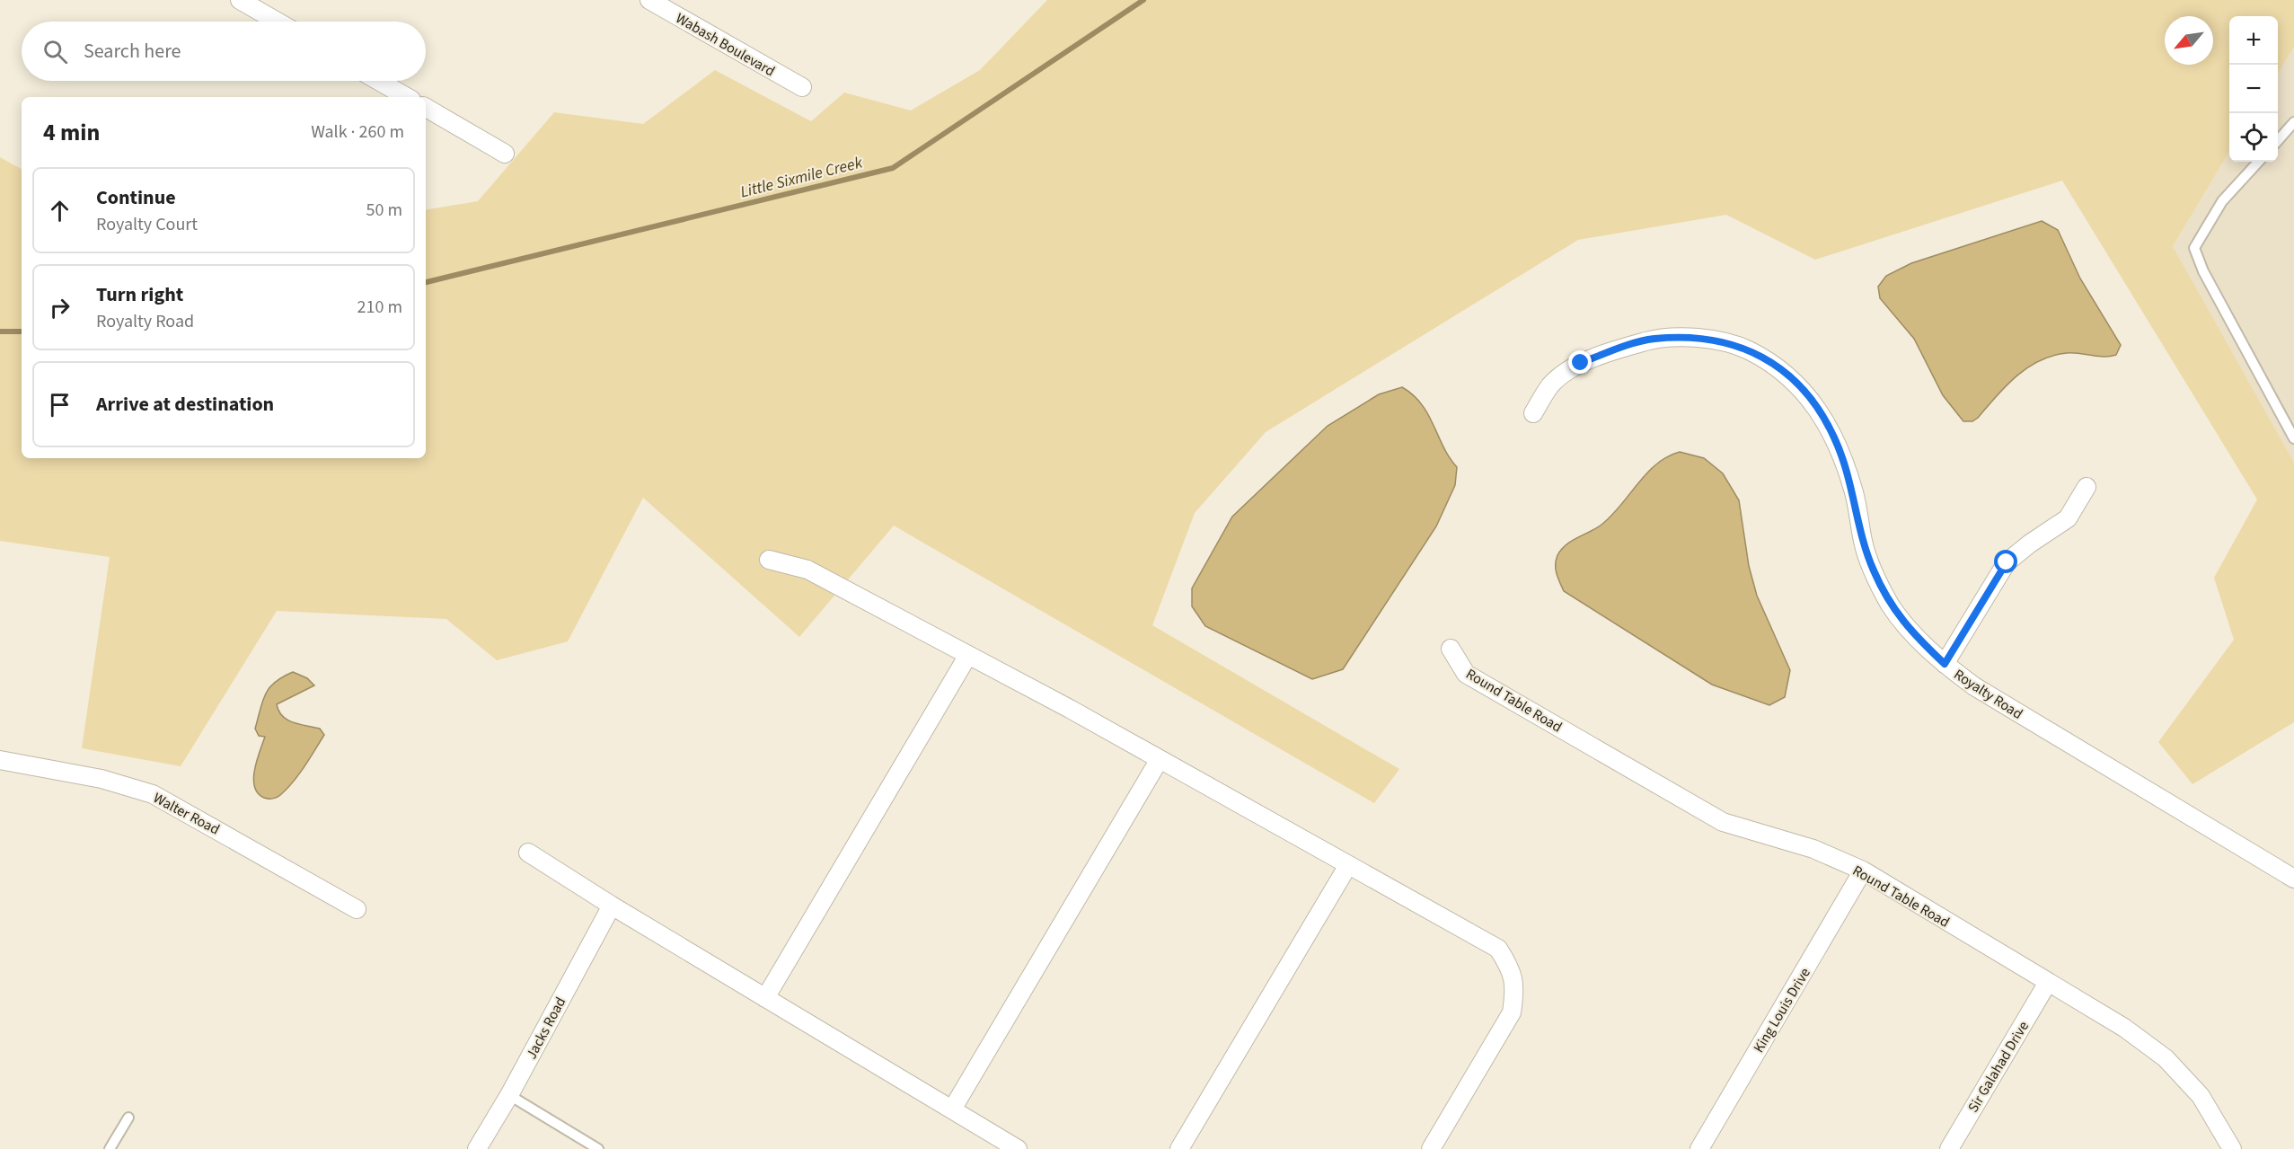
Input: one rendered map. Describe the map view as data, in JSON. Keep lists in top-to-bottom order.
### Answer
{
  "streets": {
    "street": [
      "Wabash Boulevard",
      "Royalty Road",
      "Round Table Road",
      "Walter Road",
      "King Louis Drive",
      "Jacks Road",
      "Sir Galahad Drive"
    ]
  },
  "crossings": [
    ["Round Table Road", "King Louis Drive"],
    ["Round Table Road", "Sir Galahad Drive"]
  ],
  "water": ["Little Sixmile Creek"],
  "north": "bottom left",
  "page": {
    "map_buttons": ["+", "−"],
    "search": "Search here",
    "heading": ["4 min", "Walk · 260 m"],
    "list": [
      ["Continue", "Royalty Court", "50 m"],
      ["Turn right", "Royalty Road", "210 m"],
      "Arrive at destination"
    ]
  }
}
